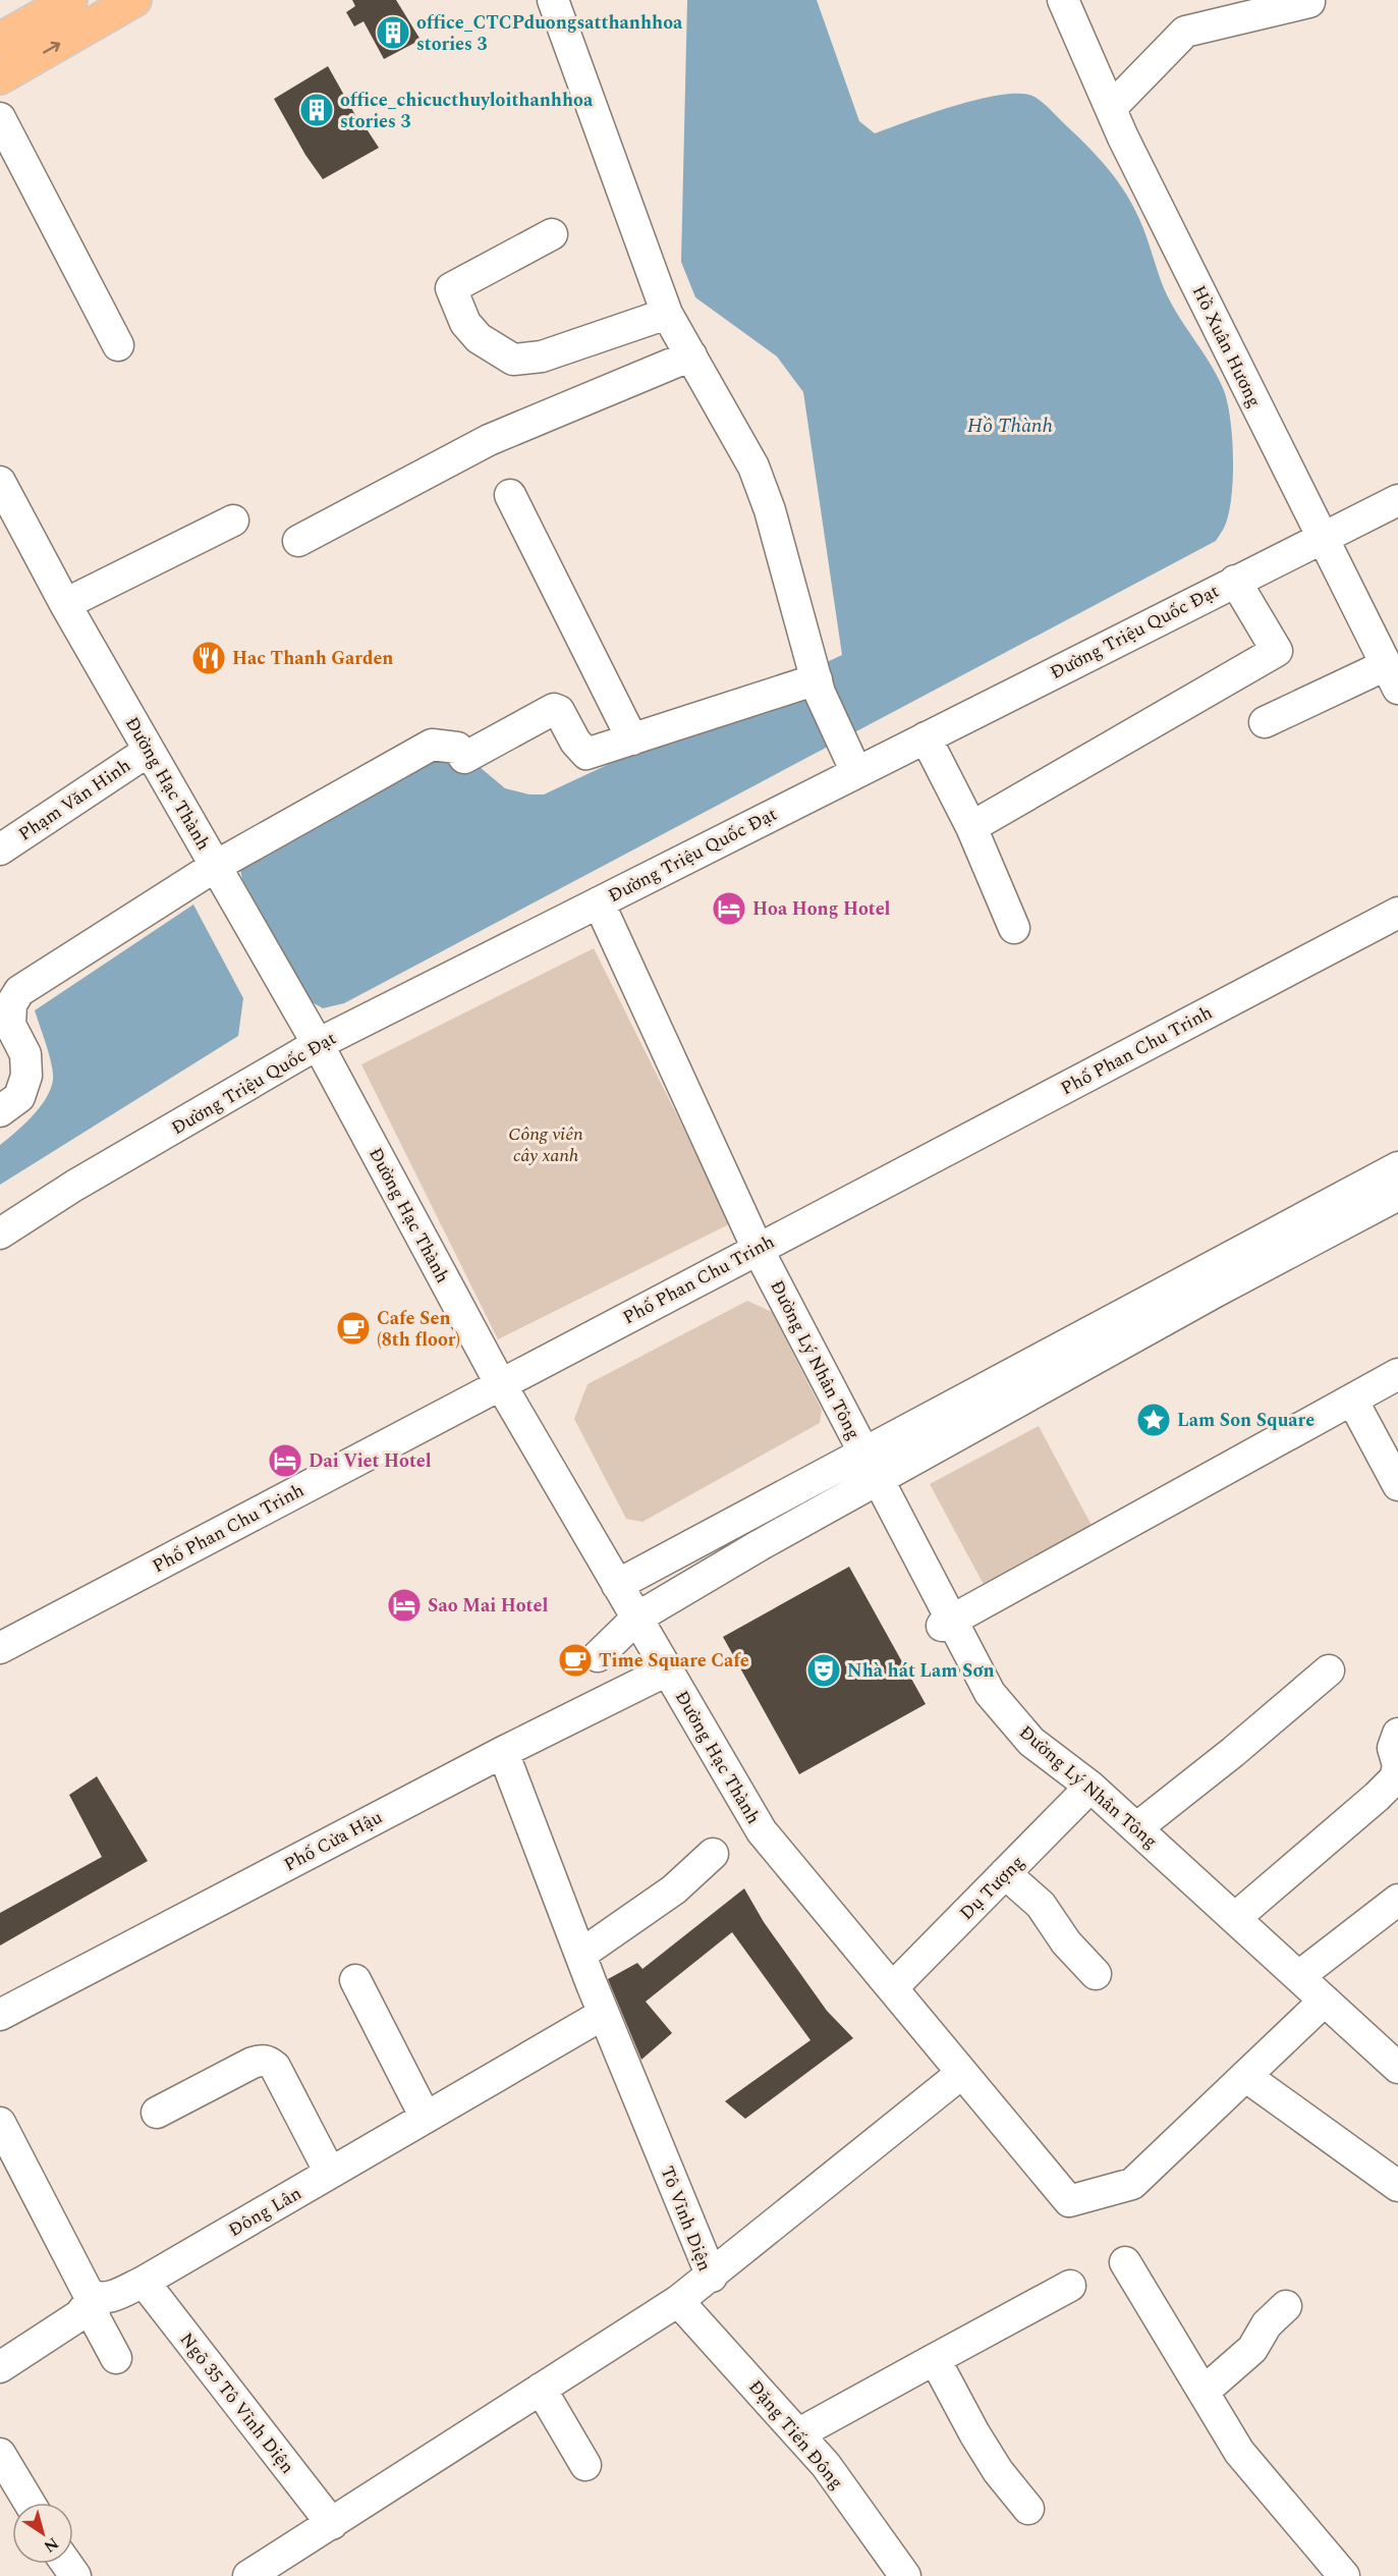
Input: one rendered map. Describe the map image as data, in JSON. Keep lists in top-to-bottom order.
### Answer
{
  "streets": {
    "street": [
      "Hồ Xuân Hương",
      "Đường Triệu Quốc Đạt",
      "Đường Hạc Thành",
      "Phạm Văn Hinh",
      "Phố Phan Chu Trinh",
      "Đường Lý Nhân Tông",
      "Phố Cửa Hậu",
      "Dụ Tượng",
      "Đông Lân",
      "Tô Vĩnh Diện",
      "Ngõ 35 Tô Vĩnh Diện",
      "Đặng Tiến Đông"
    ]
  },
  "crossings": [
    ["Hồ Xuân Hương", "Đường Triệu Quốc Đạt"],
    ["Đường Triệu Quốc Đạt", "Đường Hạc Thành"],
    ["Đường Triệu Quốc Đạt", "Đường Lý Nhân Tông"],
    ["Đường Hạc Thành", "Phạm Văn Hinh"],
    ["Đường Hạc Thành", "Phố Phan Chu Trinh"],
    ["Đường Hạc Thành", "Phố Cửa Hậu"],
    ["Đường Hạc Thành", "Dụ Tượng"],
    ["Phố Phan Chu Trinh", "Đường Lý Nhân Tông"],
    ["Đường Lý Nhân Tông", "Dụ Tượng"],
    ["Phố Cửa Hậu", "Tô Vĩnh Diện"],
    ["Đông Lân", "Tô Vĩnh Diện"],
    ["Đông Lân", "Ngõ 35 Tô Vĩnh Diện"],
    ["Tô Vĩnh Diện", "Ngõ 35 Tô Vĩnh Diện"],
    ["Tô Vĩnh Diện", "Đặng Tiến Đông"]
  ],
  "water": ["Hồ Thành"],
  "parks": ["Công viên cây xanh"],
  "places": {
    "building": ["office_CTCPduongsatthanhhoa stories 3", "office_chicucthuyloithanhhoa stories 3"],
    "restaurant": ["Hac Thanh Garden"],
    "hotel": ["Hoa Hong Hotel", "Dai Viet Hotel", "Sao Mai Hotel"],
    "cafe": ["Cafe Sen (8th floor)", "Time Square Cafe"],
    "place": ["Lam Son Square"],
    "theatre": ["Nhà hát Lam Sơn"]
  },
  "north": "bottom right"
}
